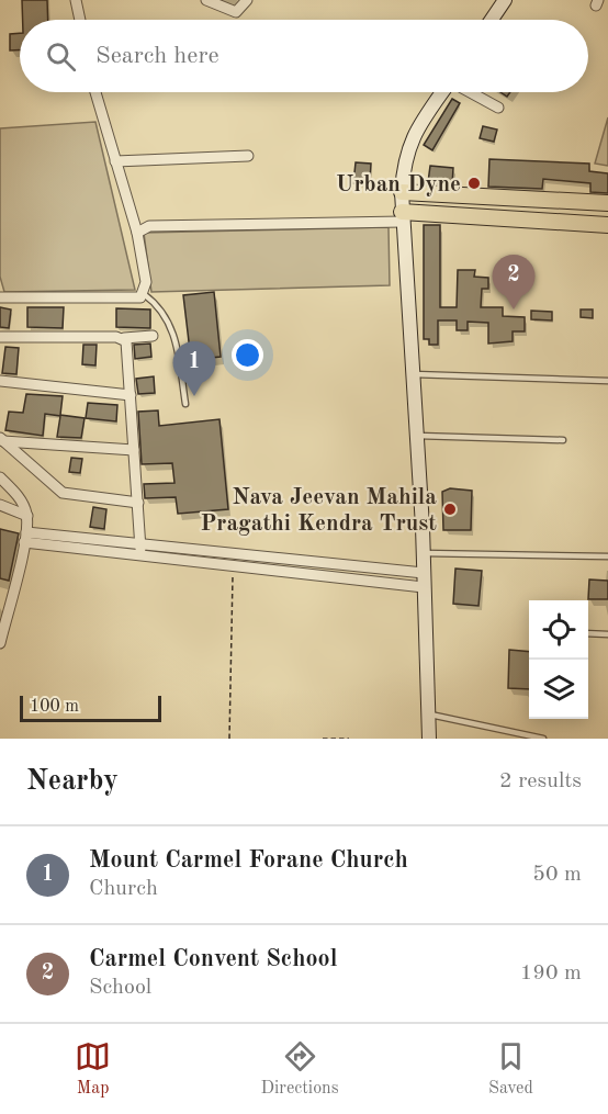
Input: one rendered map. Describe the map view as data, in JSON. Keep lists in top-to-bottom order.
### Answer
{
  "places": ["Urban Dyne", "Nava Jeevan Mahila Pragathi Kendra Trust"],
  "scale_bar": "100 m",
  "page": {
    "search": "Search here",
    "pins": ["2", "1"],
    "scale": "100 m",
    "heading": ["Nearby", "2 results"],
    "list": [
      {
        "mark": "1",
        "name": "Mount Carmel Forane Church",
        "note": "Church",
        "value": "50 m"
      },
      {
        "mark": "2",
        "name": "Carmel Convent School",
        "note": "School",
        "value": "190 m"
      }
    ],
    "nav": ["Map", "Directions", "Saved"]
  }
}
